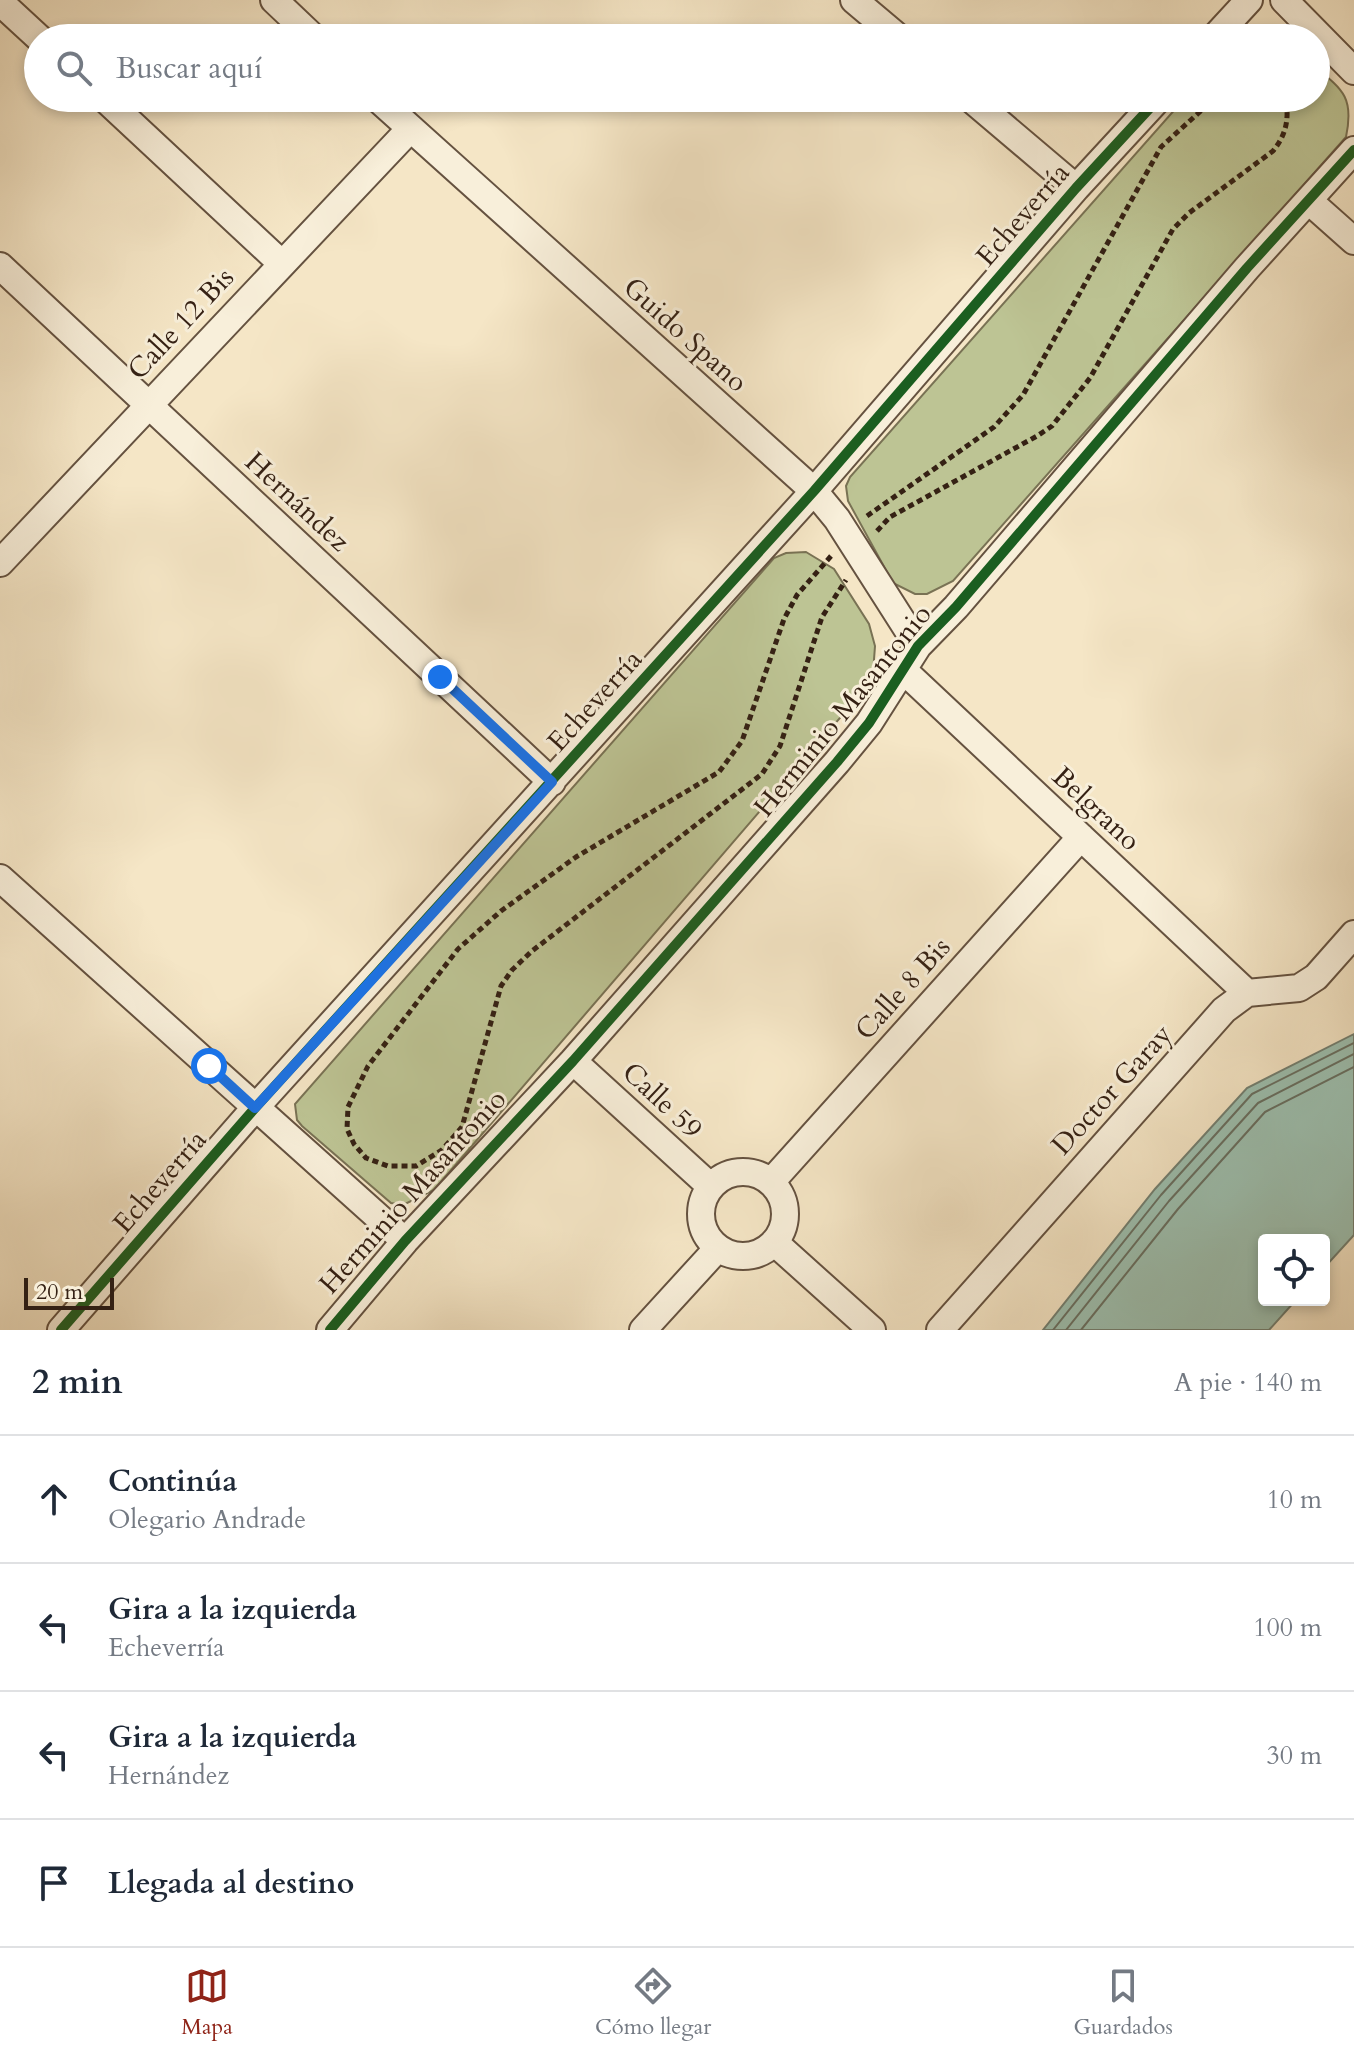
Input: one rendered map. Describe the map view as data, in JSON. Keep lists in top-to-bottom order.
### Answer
{
  "streets": {
    "street": [
      "Echeverría",
      "Calle 12 Bis",
      "Guido Spano",
      "Hernández",
      "Herminio Masantonio",
      "Belgrano",
      "Calle 8 Bis",
      "Doctor Garay",
      "Calle 59"
    ]
  },
  "crossings": [
    ["Echeverría", "Guido Spano"],
    ["Echeverría", "Hernández"],
    ["Calle 12 Bis", "Guido Spano"],
    ["Calle 12 Bis", "Hernández"],
    ["Guido Spano", "Herminio Masantonio"],
    ["Herminio Masantonio", "Belgrano"],
    ["Herminio Masantonio", "Calle 59"],
    ["Belgrano", "Calle 8 Bis"],
    ["Belgrano", "Doctor Garay"],
    ["Calle 8 Bis", "Calle 59"]
  ],
  "scale_bar": "20 m",
  "page": {
    "search": "Buscar aquí",
    "scale": "20 m",
    "heading": ["2 min", "A pie · 140 m"],
    "list": [
      ["Continúa", "Olegario Andrade", "10 m"],
      ["Gira a la izquierda", "Echeverría", "100 m"],
      ["Gira a la izquierda", "Hernández", "30 m"],
      "Llegada al destino"
    ],
    "nav": ["Mapa", "Cómo llegar", "Guardados"]
  }
}
